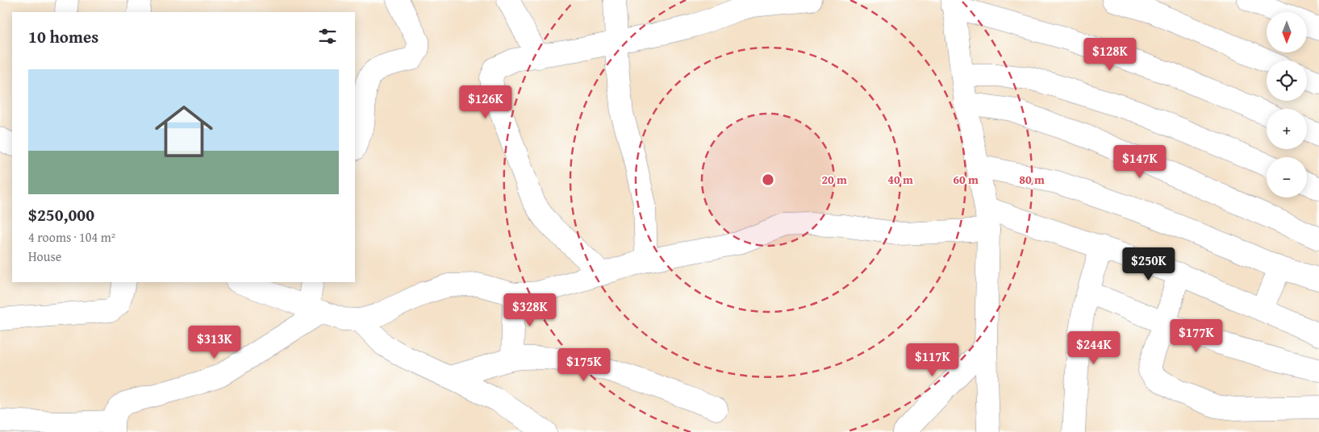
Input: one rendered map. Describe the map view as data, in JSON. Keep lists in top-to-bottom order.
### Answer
{
  "north": "bottom",
  "page": {
    "map_buttons": ["+", "−"],
    "heading": "10 homes",
    "price": [
      "$128K",
      "$126K",
      "$147K",
      "$250K",
      "$328K",
      "$177K",
      "$313K",
      "$244K",
      "$117K",
      "$175K"
    ],
    "list": [
      {
        "name": "$250,000",
        "note": "4 rooms · 104 m² · House"
      }
    ]
  },
  "rings": [
    "20 m",
    "40 m",
    "60 m",
    "80 m"
  ]
}
